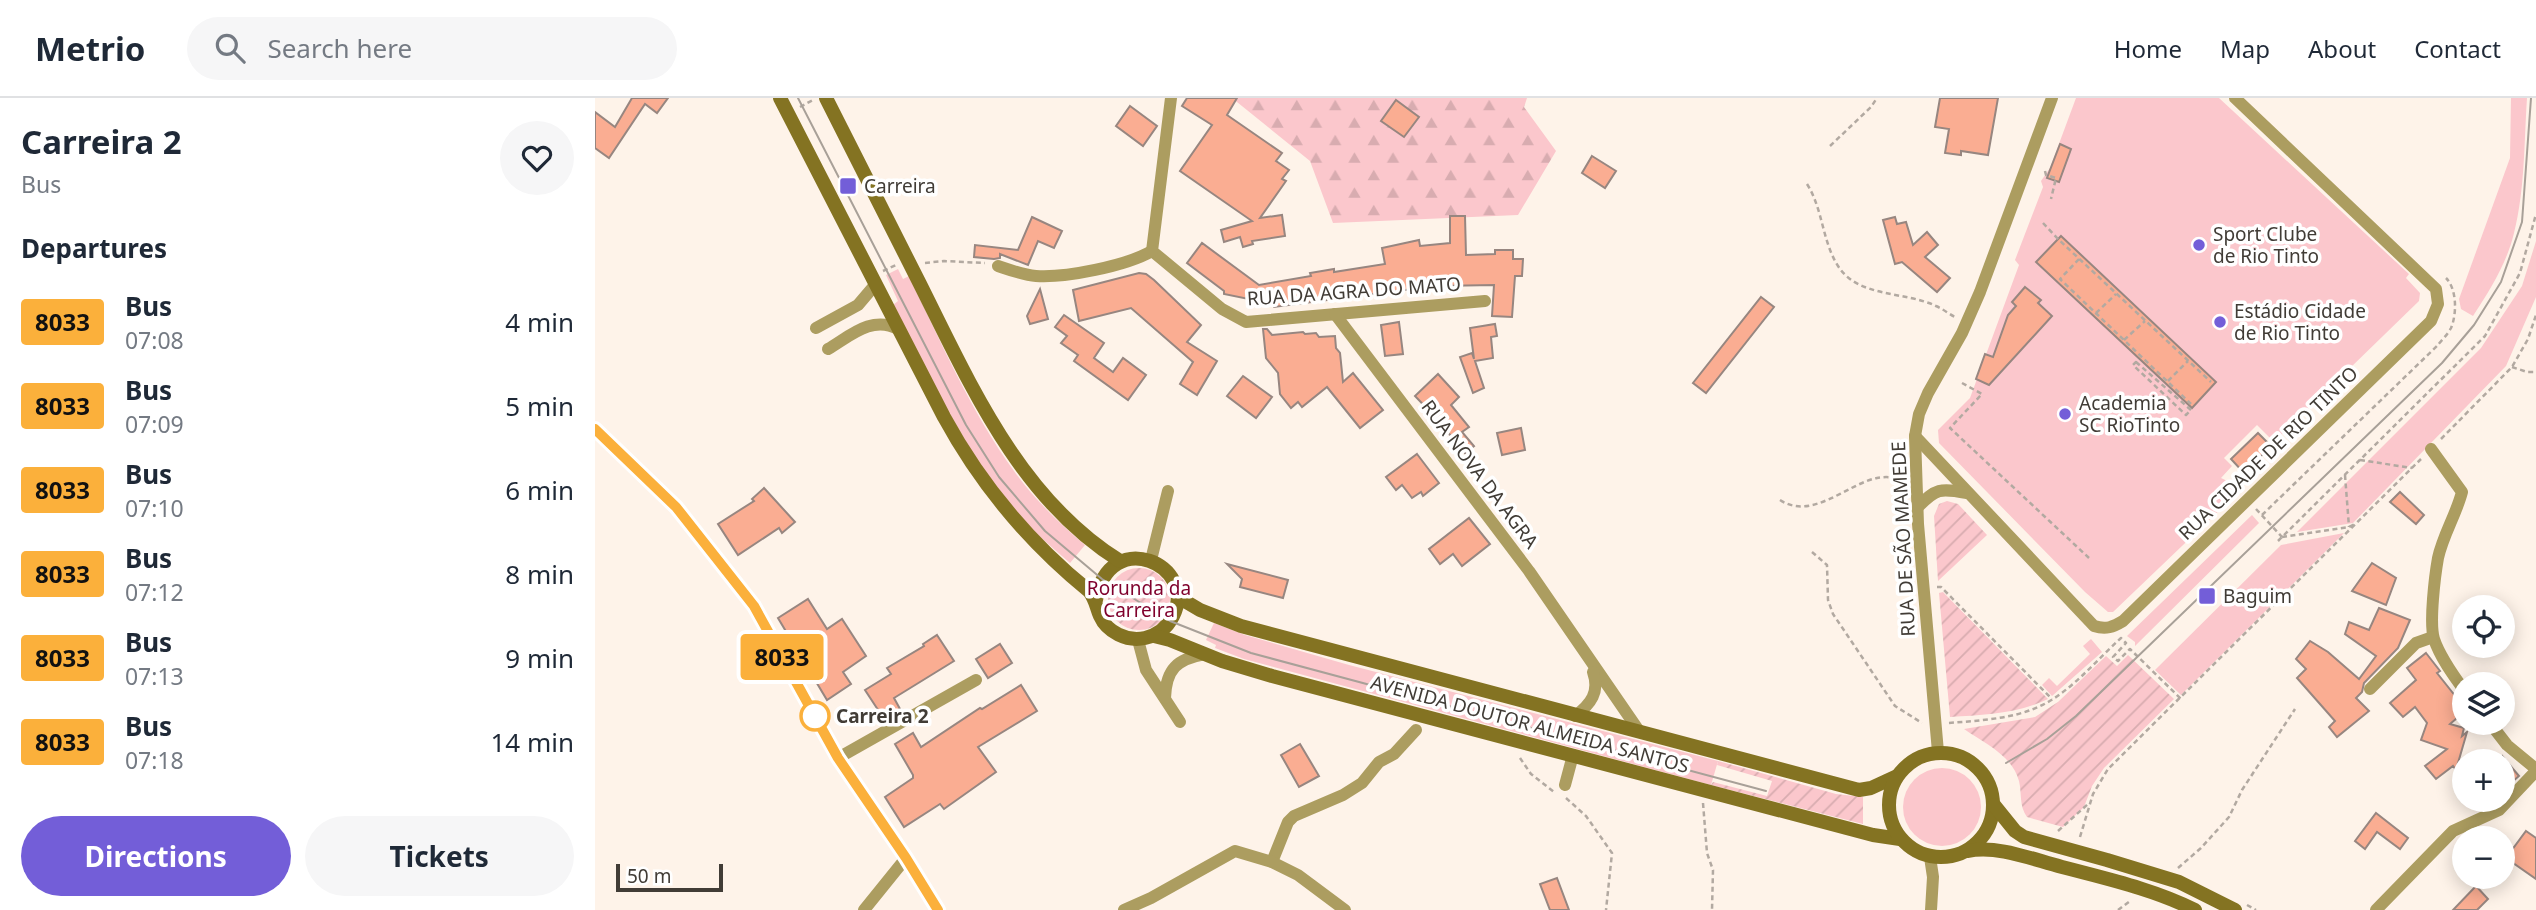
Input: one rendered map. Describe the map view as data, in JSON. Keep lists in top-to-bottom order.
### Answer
{
  "streets": {
    "main road": ["AVENIDA DOUTOR ALMEIDA SANTOS"],
    "street": [
      "RUA DA AGRA DO MATO",
      "RUA CIDADE DE RIO TINTO",
      "RUA NOVA DA AGRA",
      "RUA DE SÃO MAMEDE"
    ]
  },
  "crossings": [
    ["RUA DA AGRA DO MATO", "RUA NOVA DA AGRA"],
    ["RUA CIDADE DE RIO TINTO", "RUA DE SÃO MAMEDE"],
    ["RUA NOVA DA AGRA", "AVENIDA DOUTOR ALMEIDA SANTOS"],
    ["RUA DE SÃO MAMEDE", "AVENIDA DOUTOR ALMEIDA SANTOS"]
  ],
  "parks": ["Rorunda da Carreira"],
  "places": {
    "transit": ["Carreira", "Baguim"],
    "other": [
      "Sport Clube de Rio Tinto",
      "Estádio Cidade de Rio Tinto",
      "Academia SC RioTinto",
      "Carreira 2"
    ]
  },
  "lines": ["bus line 8033"],
  "scale_bar": "50 m",
  "page": {
    "header": "Metrio",
    "search": "Search here",
    "nav": [
      "Home",
      "Map",
      "About",
      "Contact"
    ],
    "heading": [
      ["Carreira 2", "Bus"],
      "Departures"
    ],
    "on_map": "8033",
    "list": [
      {
        "mark": "8033",
        "name": "Bus",
        "note": "07:08",
        "value": "4 min"
      },
      {
        "mark": "8033",
        "name": "Bus",
        "note": "07:09",
        "value": "5 min"
      },
      {
        "mark": "8033",
        "name": "Bus",
        "note": "07:10",
        "value": "6 min"
      },
      {
        "mark": "8033",
        "name": "Bus",
        "note": "07:12",
        "value": "8 min"
      },
      {
        "mark": "8033",
        "name": "Bus",
        "note": "07:13",
        "value": "9 min"
      },
      {
        "mark": "8033",
        "name": "Bus",
        "note": "07:18",
        "value": "14 min"
      }
    ],
    "map_buttons": ["+", "−"],
    "buttons": ["Directions", "Tickets"],
    "scale": "50 m"
  }
}
